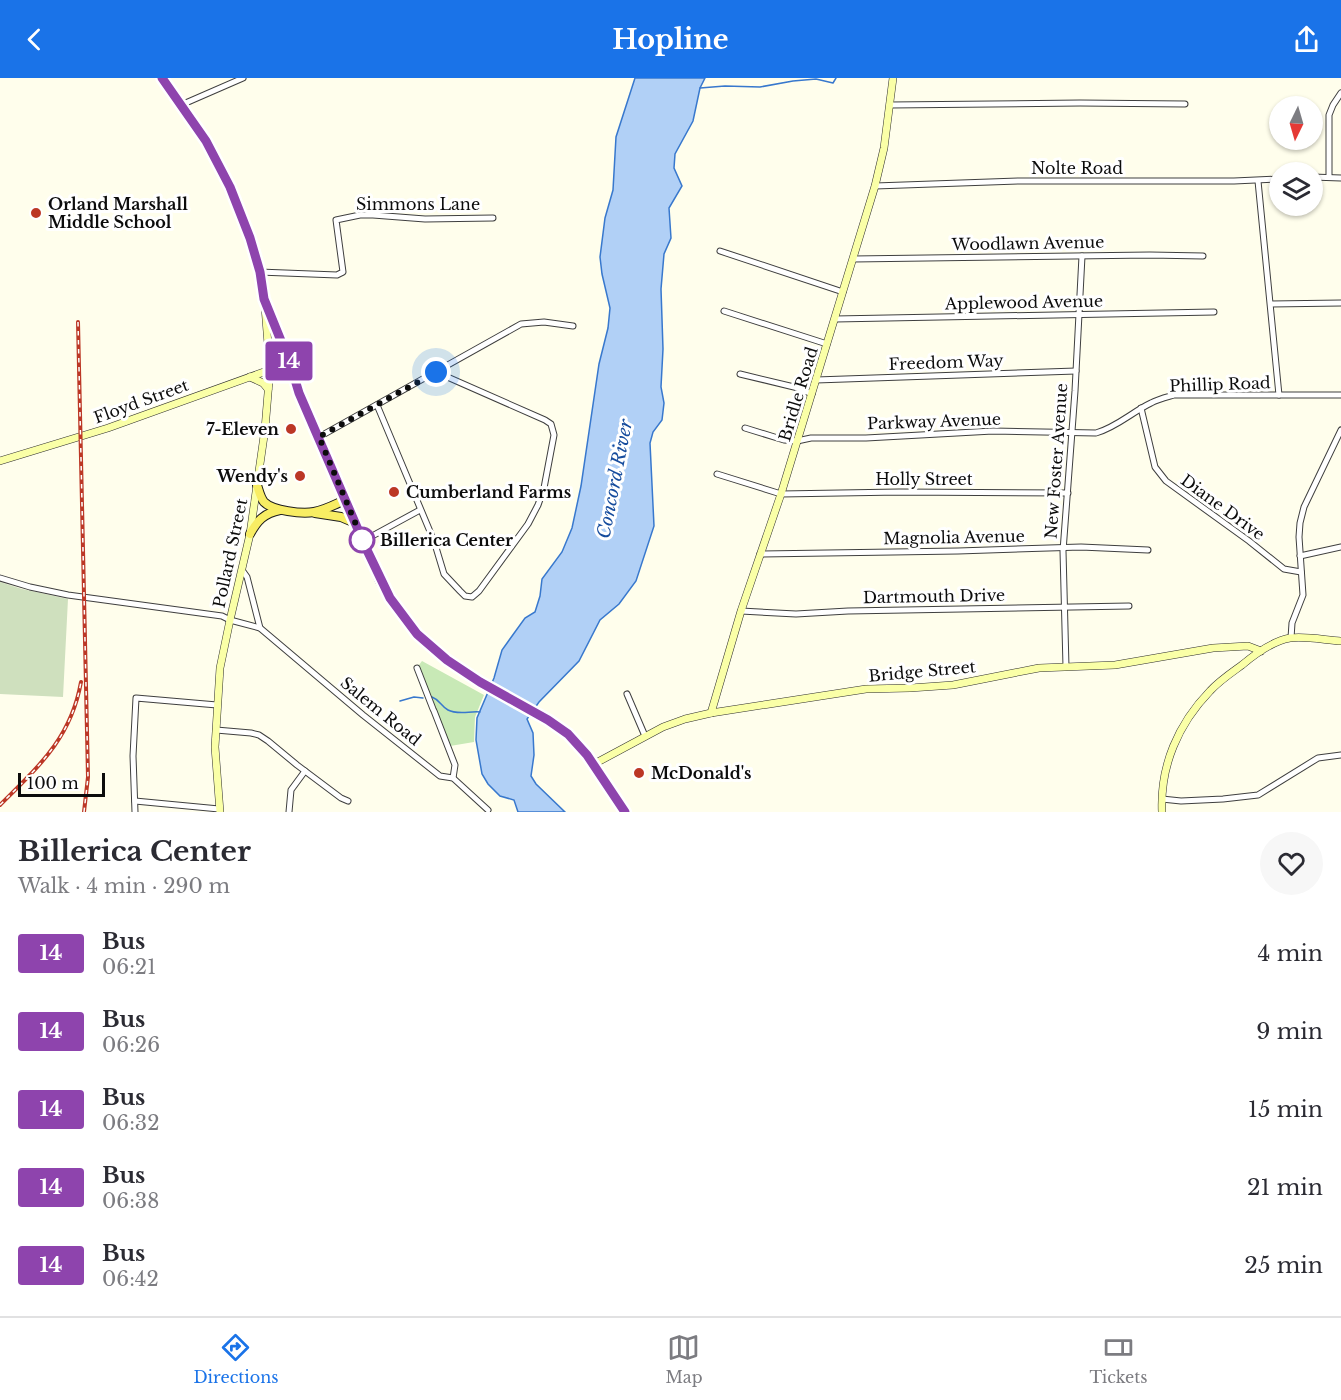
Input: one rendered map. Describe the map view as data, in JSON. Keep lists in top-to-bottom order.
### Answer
{
  "streets": {
    "main road": [
      "Bridle Road",
      "Floyd Street",
      "Pollard Street",
      "Bridge Street"
    ],
    "street": [
      "Nolte Road",
      "Simmons Lane",
      "Woodlawn Avenue",
      "Applewood Avenue",
      "Freedom Way",
      "Phillip Road",
      "Parkway Avenue",
      "New Foster Avenue",
      "Holly Street",
      "Diane Drive",
      "Magnolia Avenue",
      "Dartmouth Drive",
      "Salem Road"
    ]
  },
  "crossings": [
    ["Nolte Road", "Bridle Road"],
    ["Woodlawn Avenue", "Bridle Road"],
    ["Woodlawn Avenue", "New Foster Avenue"],
    ["Applewood Avenue", "Bridle Road"],
    ["Applewood Avenue", "New Foster Avenue"],
    ["Freedom Way", "Bridle Road"],
    ["Freedom Way", "New Foster Avenue"],
    ["Phillip Road", "Parkway Avenue"],
    ["Phillip Road", "New Foster Avenue"],
    ["Phillip Road", "Diane Drive"],
    ["Bridle Road", "Parkway Avenue"],
    ["Bridle Road", "Holly Street"],
    ["Bridle Road", "Magnolia Avenue"],
    ["Bridle Road", "Dartmouth Drive"],
    ["Bridle Road", "Bridge Street"],
    ["Floyd Street", "Pollard Street"],
    ["Parkway Avenue", "New Foster Avenue"],
    ["New Foster Avenue", "Holly Street"],
    ["New Foster Avenue", "Magnolia Avenue"],
    ["New Foster Avenue", "Dartmouth Drive"],
    ["New Foster Avenue", "Bridge Street"],
    ["Pollard Street", "Salem Road"]
  ],
  "water": ["Concord River"],
  "places": [
    "Orland Marshall Middle School",
    "7-Eleven",
    "Wendy's",
    "Cumberland Farms",
    "Billerica Center",
    "McDonald's"
  ],
  "lines": ["bus line 14"],
  "scale_bar": "100 m",
  "north": "bottom",
  "page": {
    "header": "Hopline",
    "on_map": "14",
    "scale": "100 m",
    "heading": ["Billerica Center", "Walk · 4 min · 290 m"],
    "list": [
      {
        "mark": "14",
        "name": "Bus",
        "note": "06:21",
        "value": "4 min"
      },
      {
        "mark": "14",
        "name": "Bus",
        "note": "06:26",
        "value": "9 min"
      },
      {
        "mark": "14",
        "name": "Bus",
        "note": "06:32",
        "value": "15 min"
      },
      {
        "mark": "14",
        "name": "Bus",
        "note": "06:38",
        "value": "21 min"
      },
      {
        "mark": "14",
        "name": "Bus",
        "note": "06:42",
        "value": "25 min"
      }
    ],
    "tabs": ["Directions", "Map", "Tickets"]
  }
}
